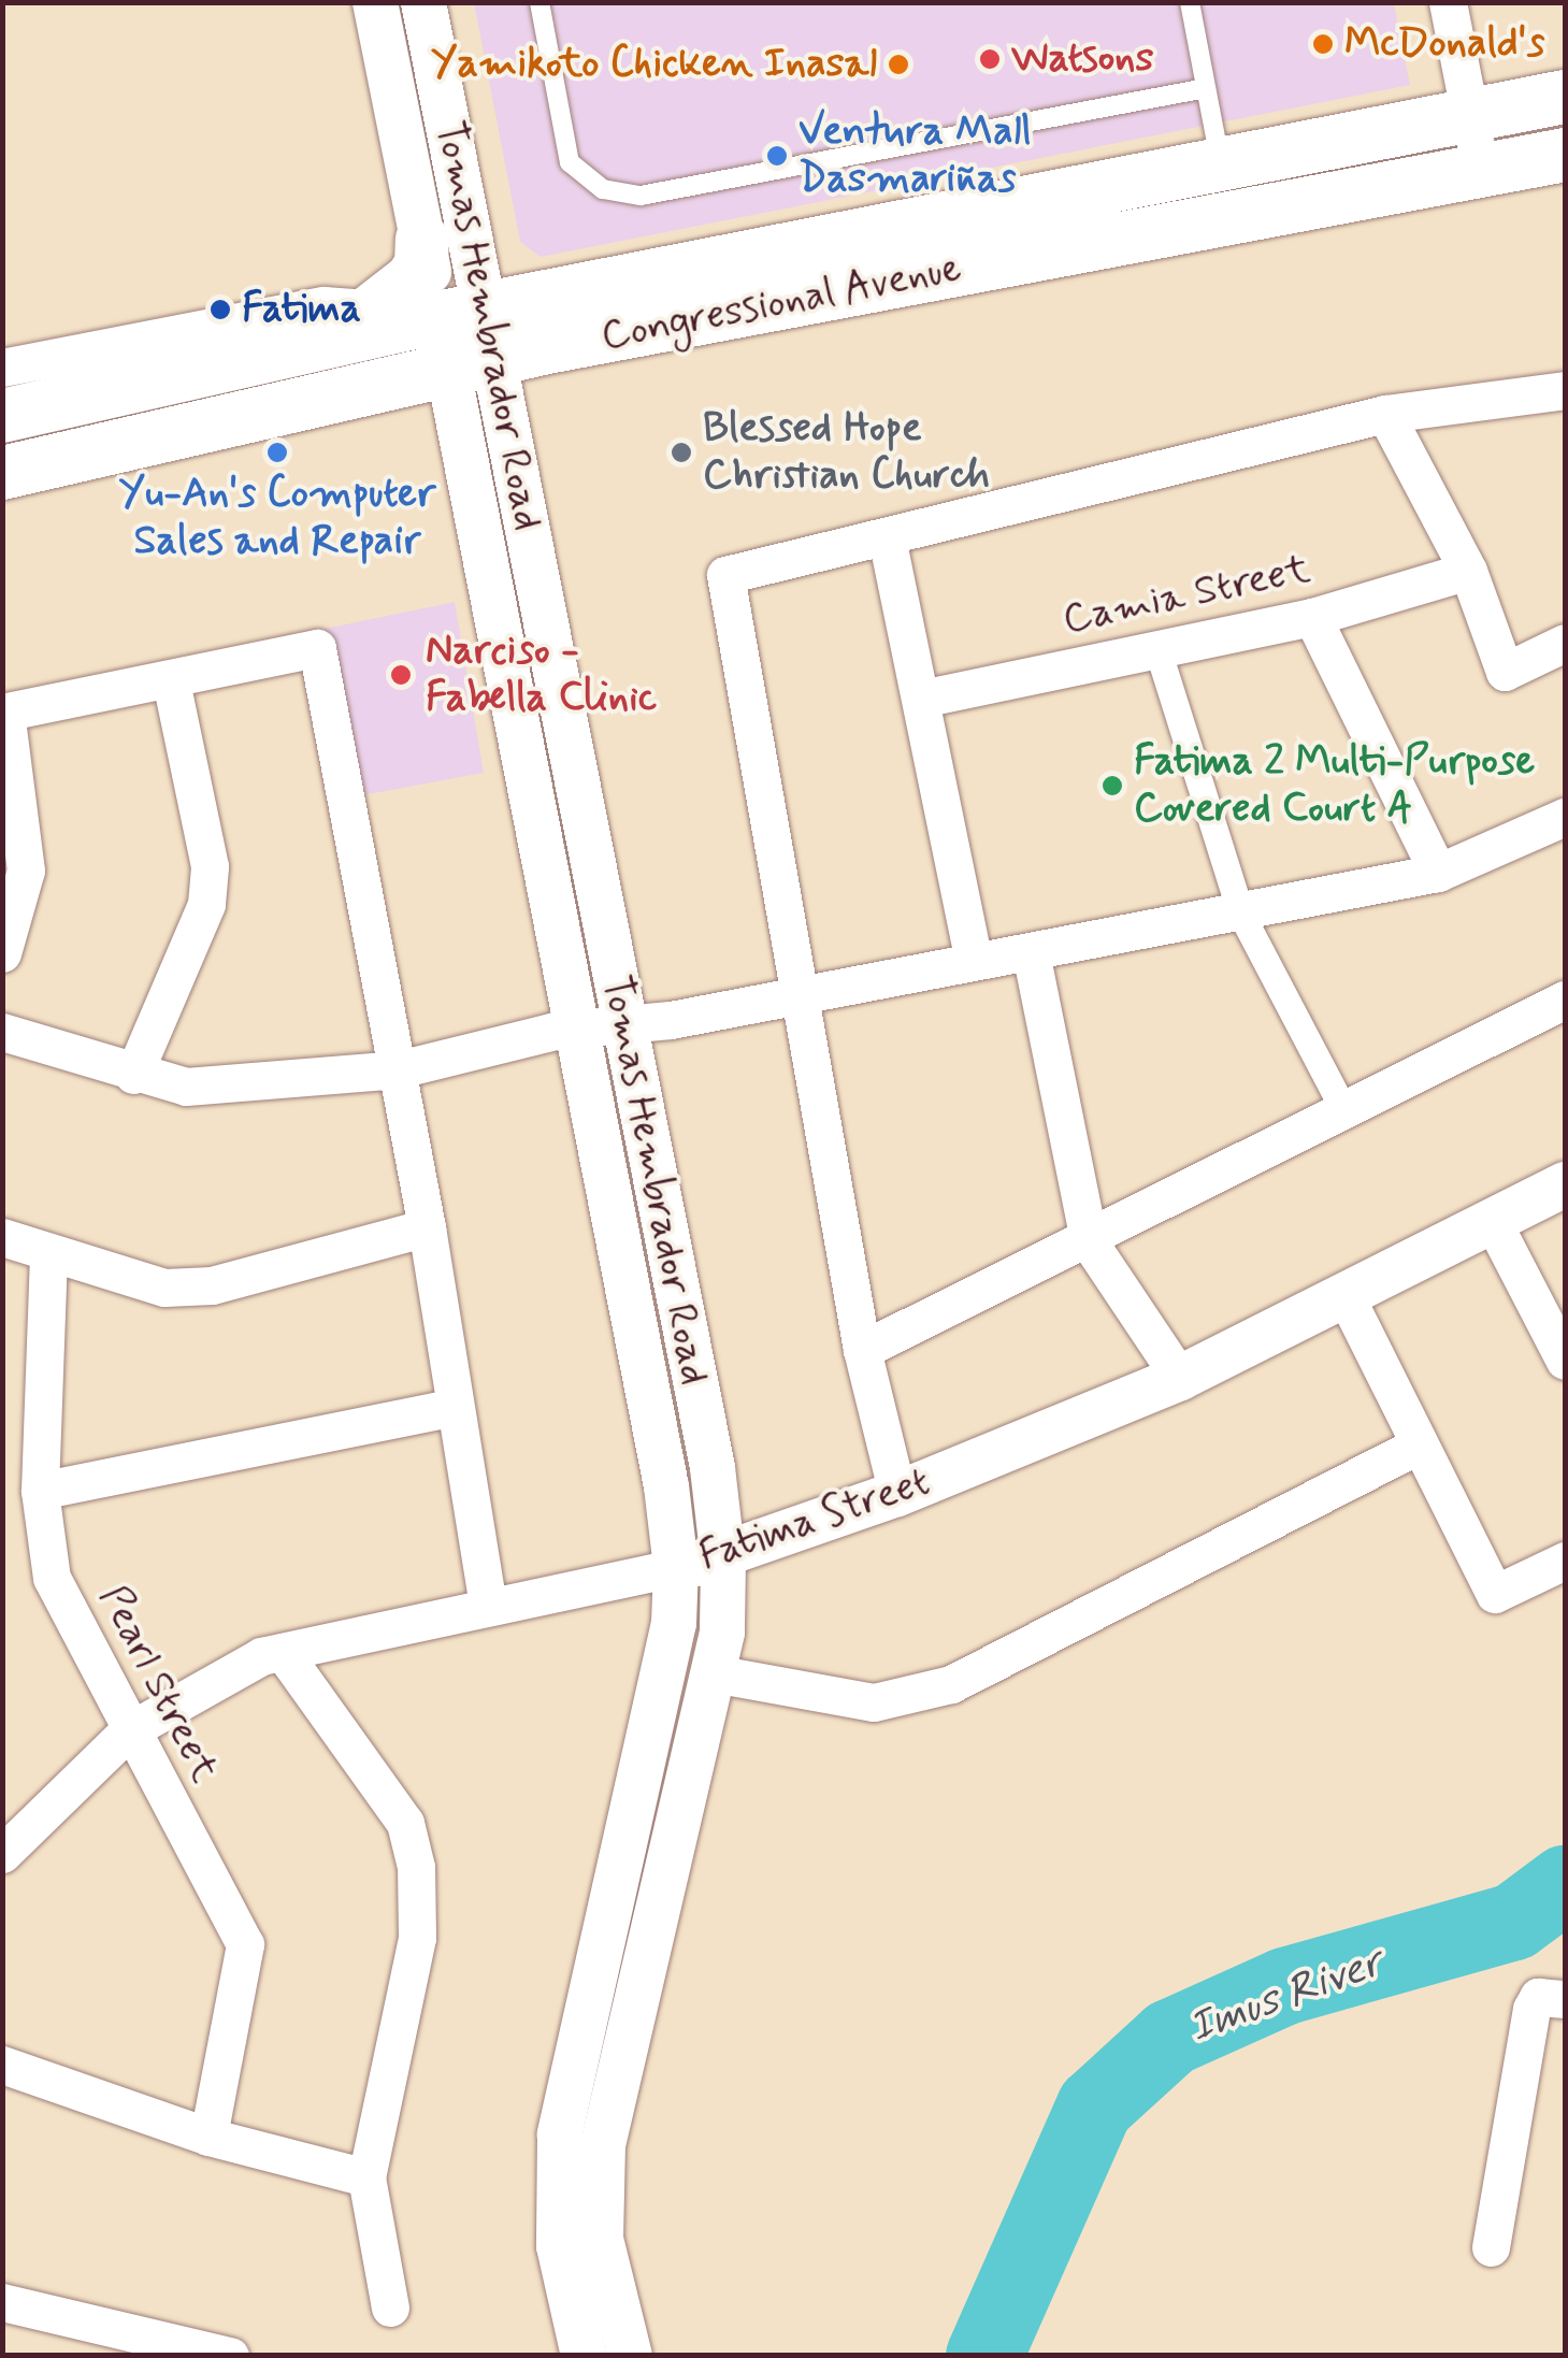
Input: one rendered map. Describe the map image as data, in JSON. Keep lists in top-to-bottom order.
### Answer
{
  "streets": {
    "main road": ["Congressional Avenue"],
    "street": [
      "Tomas Hembrador Road",
      "Camia Street",
      "Fatima Street",
      "Pearl Street"
    ]
  },
  "crossings": [
    ["Congressional Avenue", "Tomas Hembrador Road"],
    ["Tomas Hembrador Road", "Fatima Street"],
    ["Fatima Street", "Pearl Street"]
  ],
  "water": ["Imus River"],
  "places": [
    "McDonald's",
    "Watsons",
    "Yamikoto Chicken Inasal",
    "Ventura Mall Dasmariñas",
    "Fatima",
    "Yu-An's Computer Sales and Repair",
    "Blessed Hope Christian Church",
    "Narciso - Fabella Clinic",
    "Fatima 2 Multi-Purpose Covered Court A"
  ]
}
